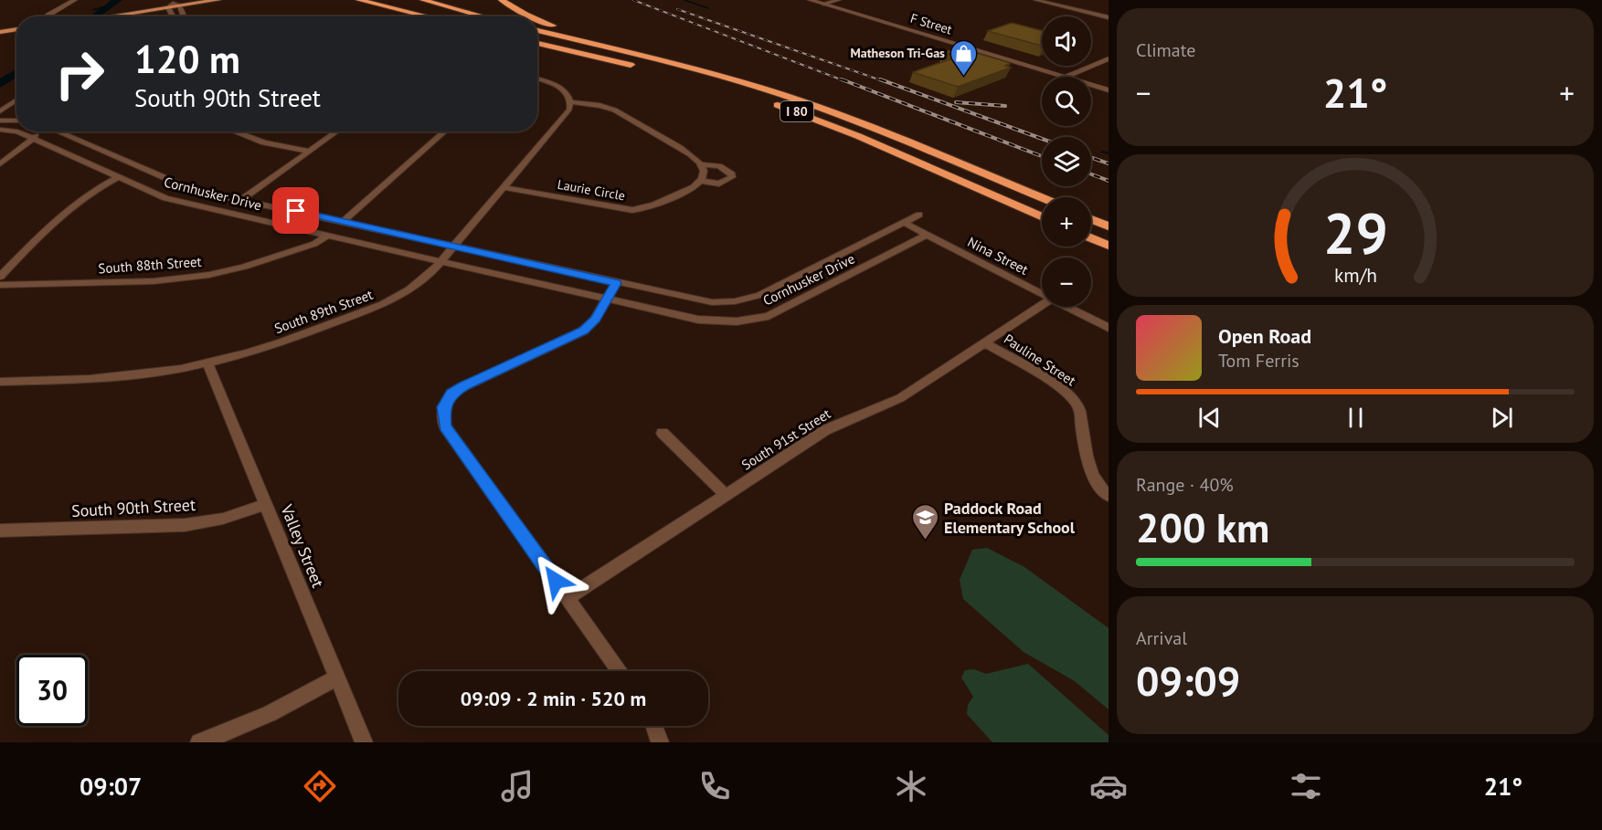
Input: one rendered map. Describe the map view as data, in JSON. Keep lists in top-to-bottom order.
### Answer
{
  "streets": {
    "highway": ["I 80"],
    "street": [
      "F Street",
      "Laurie Circle",
      "Cornhusker Drive",
      "Nina Street",
      "South 88th Street",
      "South 89th Street",
      "Pauline Street",
      "South 91st Street",
      "South 90th Street",
      "Valley Street"
    ]
  },
  "crossings": [
    ["Laurie Circle", "South 89th Street"],
    ["Cornhusker Drive", "Nina Street"],
    ["Cornhusker Drive", "South 88th Street"],
    ["Cornhusker Drive", "South 89th Street"],
    ["South 89th Street", "Valley Street"],
    ["Pauline Street", "South 91st Street"],
    ["South 90th Street", "Valley Street"]
  ],
  "places": {
    "shop": ["Matheson Tri-Gas"],
    "school or university": ["Paddock Road Elementary School"]
  },
  "page": {
    "tile": [
      "Climate",
      ["Range · 40%", "200 km"],
      ["Arrival", "09:09"]
    ],
    "map_buttons": ["+", "−"],
    "turn": ["120 m", "South 90th Street"],
    "heat": ["−", "21°", "+"],
    "song": ["Open Road", "Tom Ferris"],
    "limit": "30",
    "trip": "09:09 · 2 min · 520 m",
    "tabs": ["09:07", "21°"],
    "gauge": ["29", "km/h"]
  }
}
